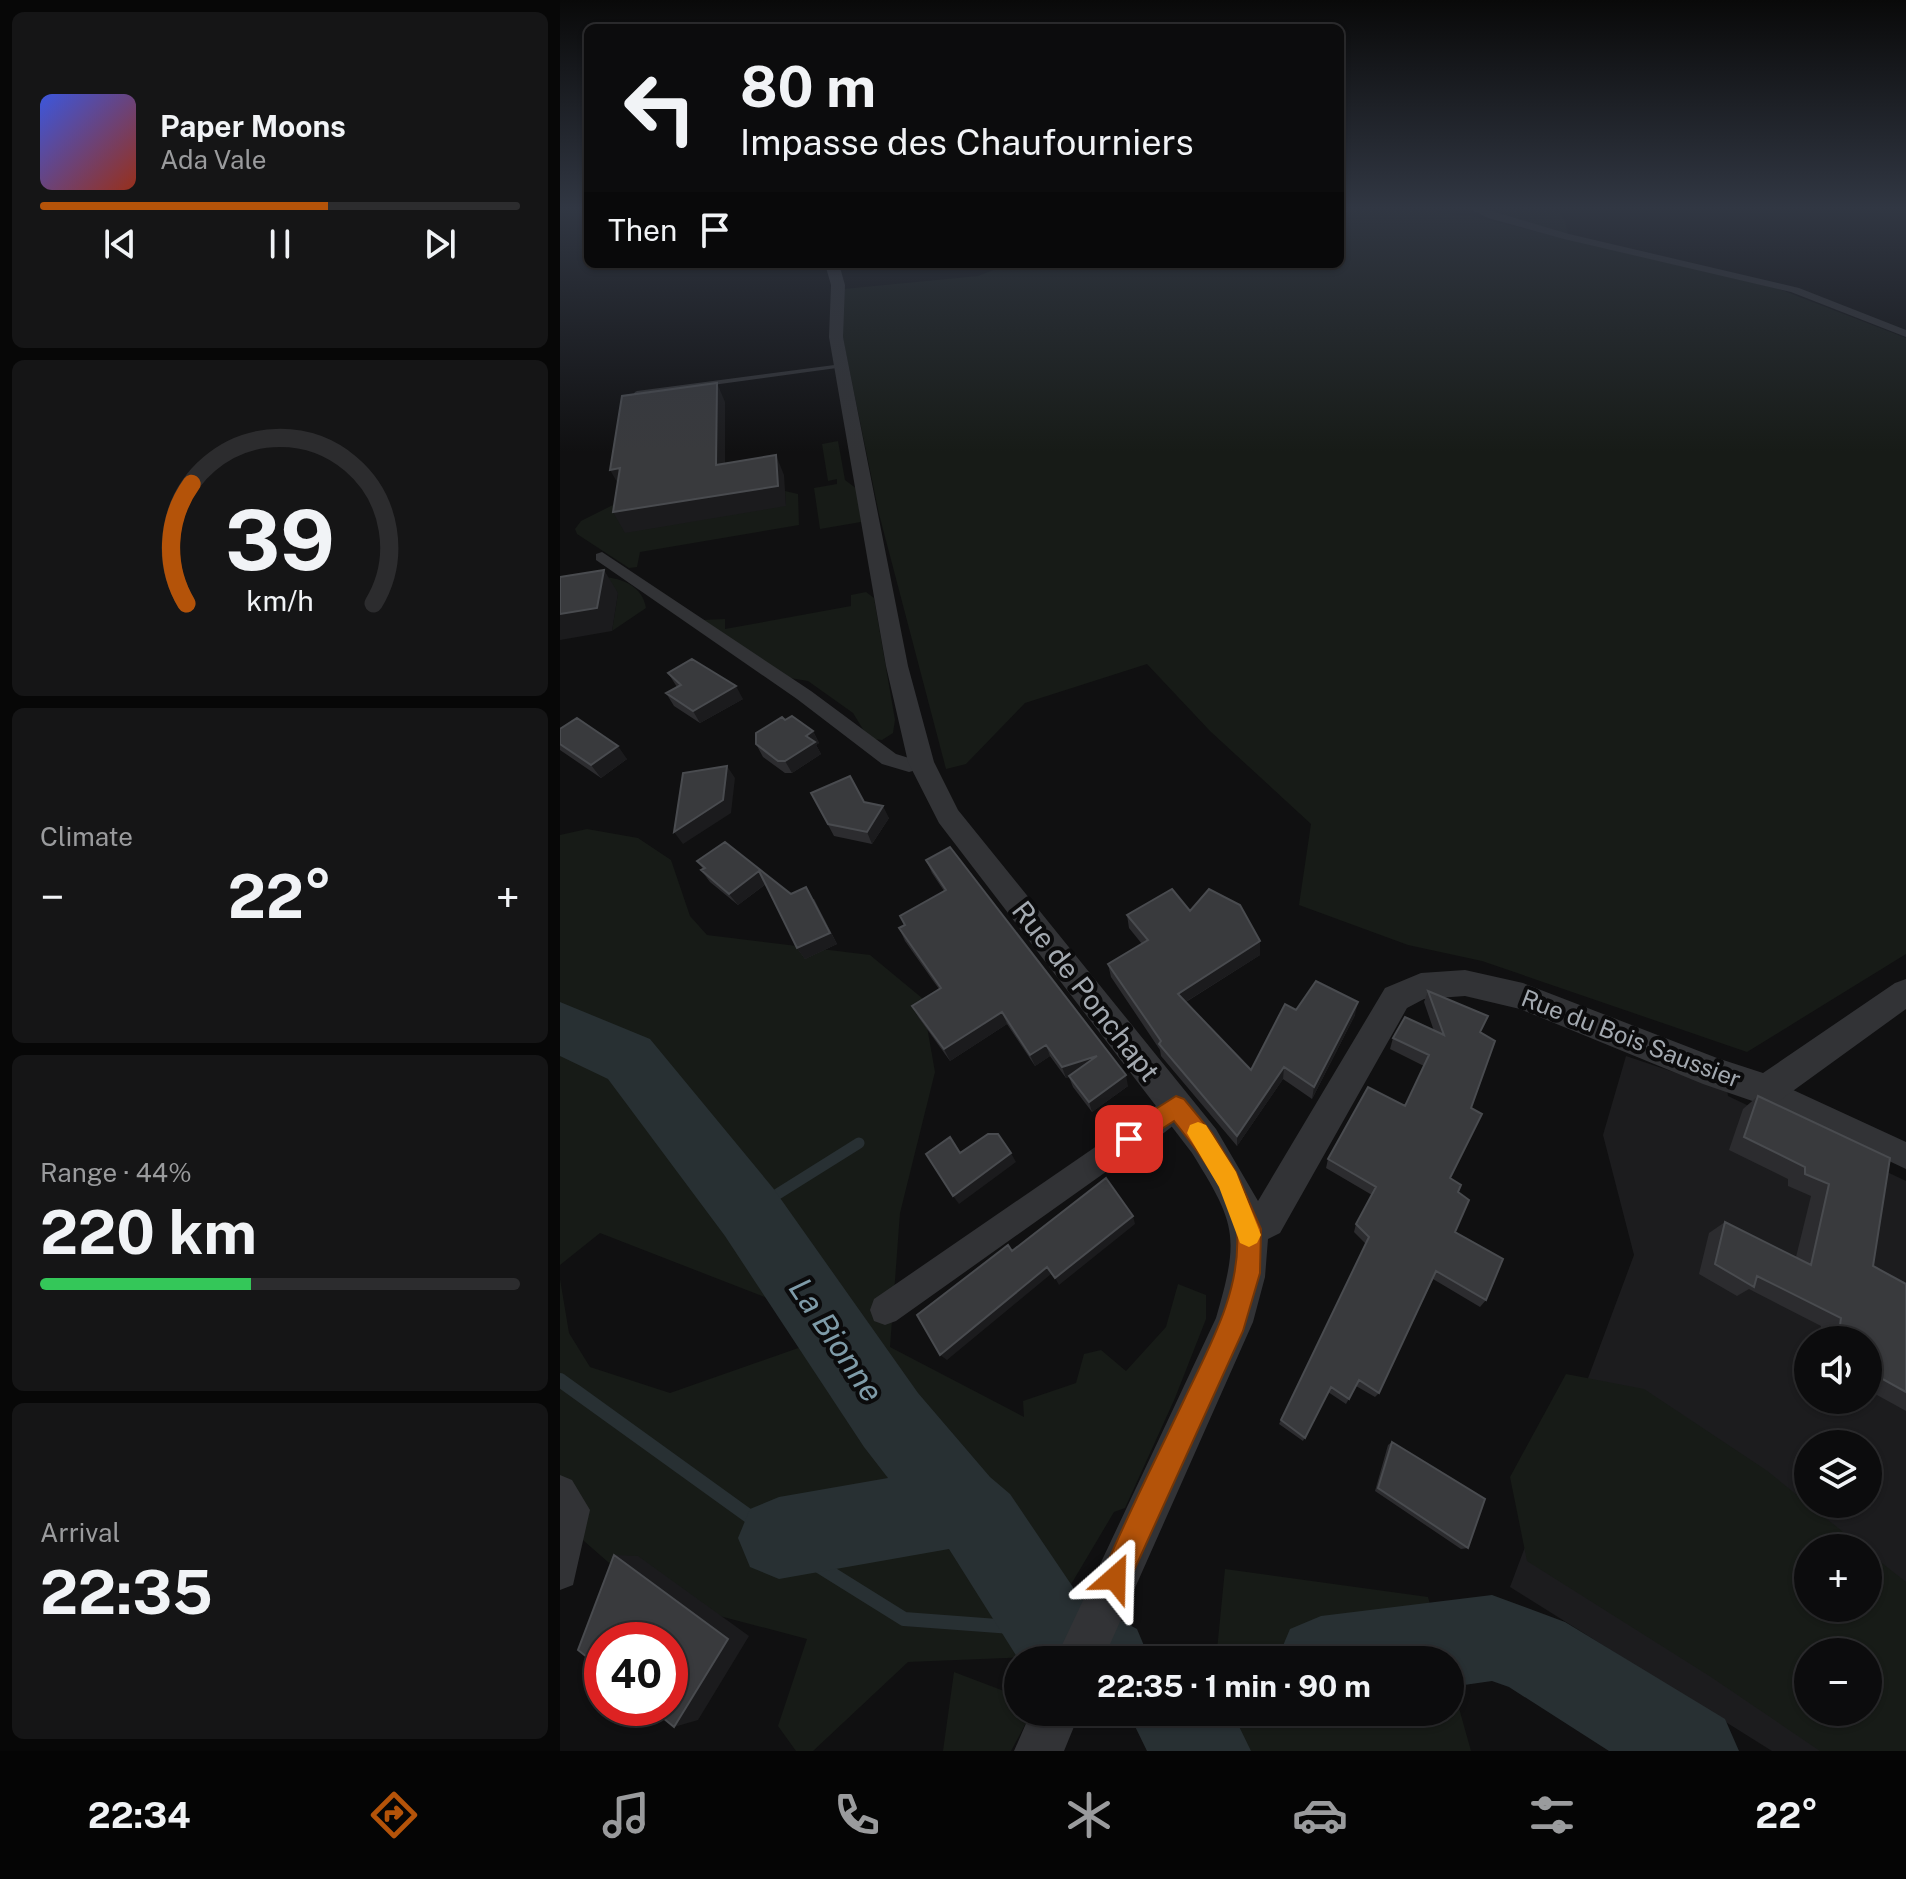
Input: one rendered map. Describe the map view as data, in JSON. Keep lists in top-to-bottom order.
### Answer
{
  "streets": {
    "street": ["Rue de Ponchapt", "Rue du Bois Saussier"]
  },
  "crossings": [
    ["Rue de Ponchapt", "Rue du Bois Saussier"]
  ],
  "water": ["La Bionne"],
  "page": {
    "turn": ["80 m", "Impasse des Chaufourniers"],
    "song": ["Paper Moons", "Ada Vale"],
    "then": "Then",
    "tile": [
      "Climate",
      ["Range · 44%", "220 km"],
      ["Arrival", "22:35"]
    ],
    "heat": ["−", "22°", "+"],
    "map_buttons": ["+", "−"],
    "limit": "40",
    "trip": "22:35 · 1 min · 90 m",
    "tabs": ["22:34", "22°"],
    "gauge": ["39", "km/h"]
  }
}
